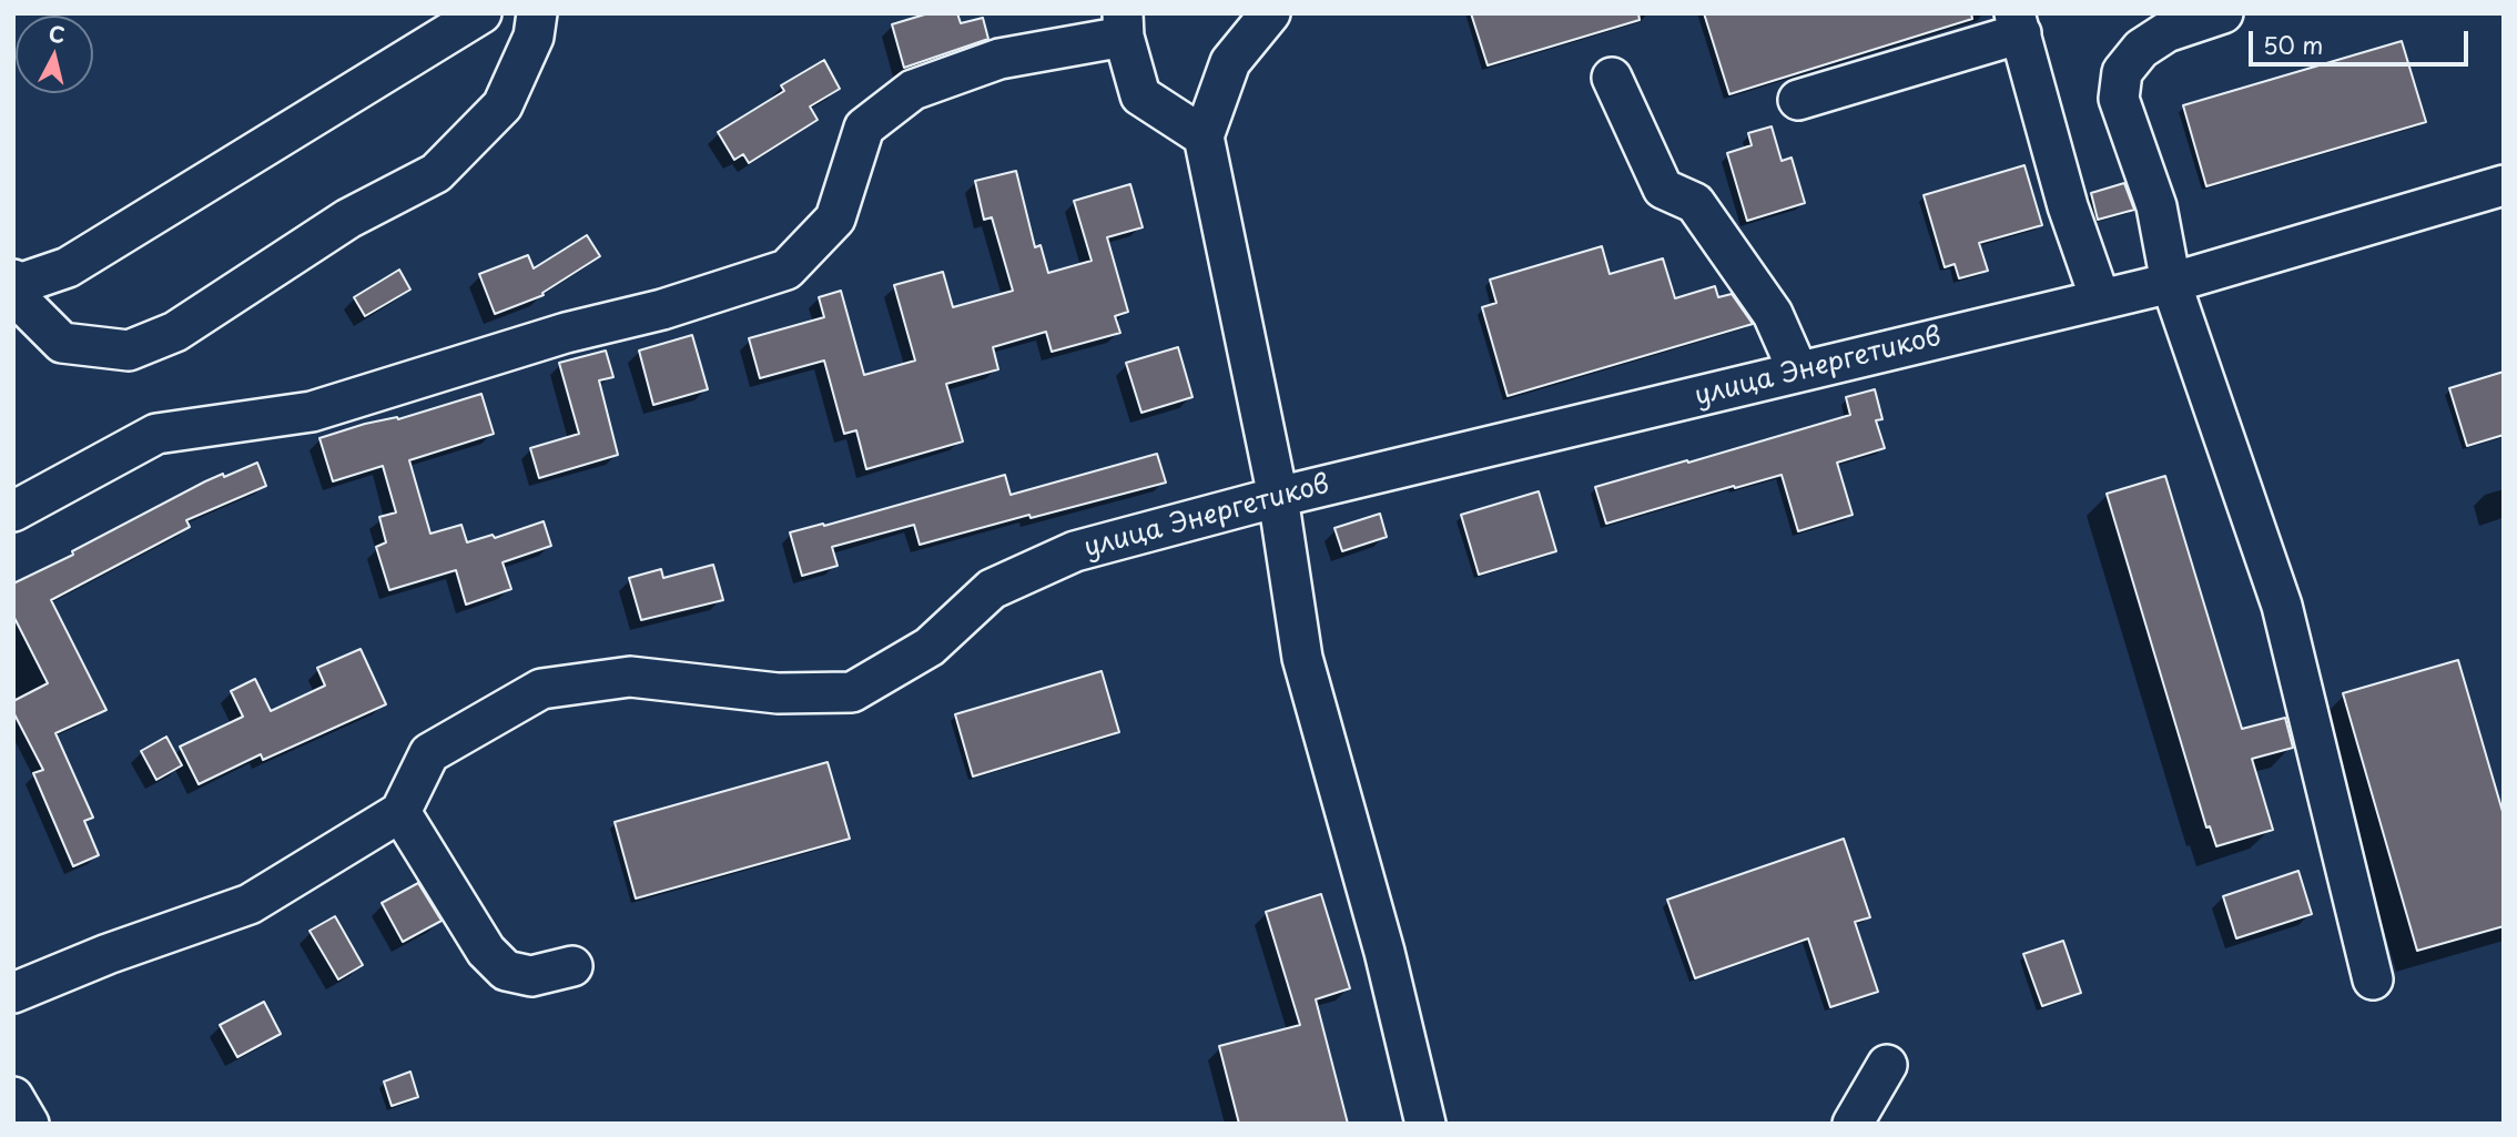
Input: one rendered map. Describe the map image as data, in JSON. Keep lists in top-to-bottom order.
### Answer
{
  "streets": {
    "street": ["улица Энергетиков"]
  },
  "scale_bar": "50 m",
  "north": "top"
}
